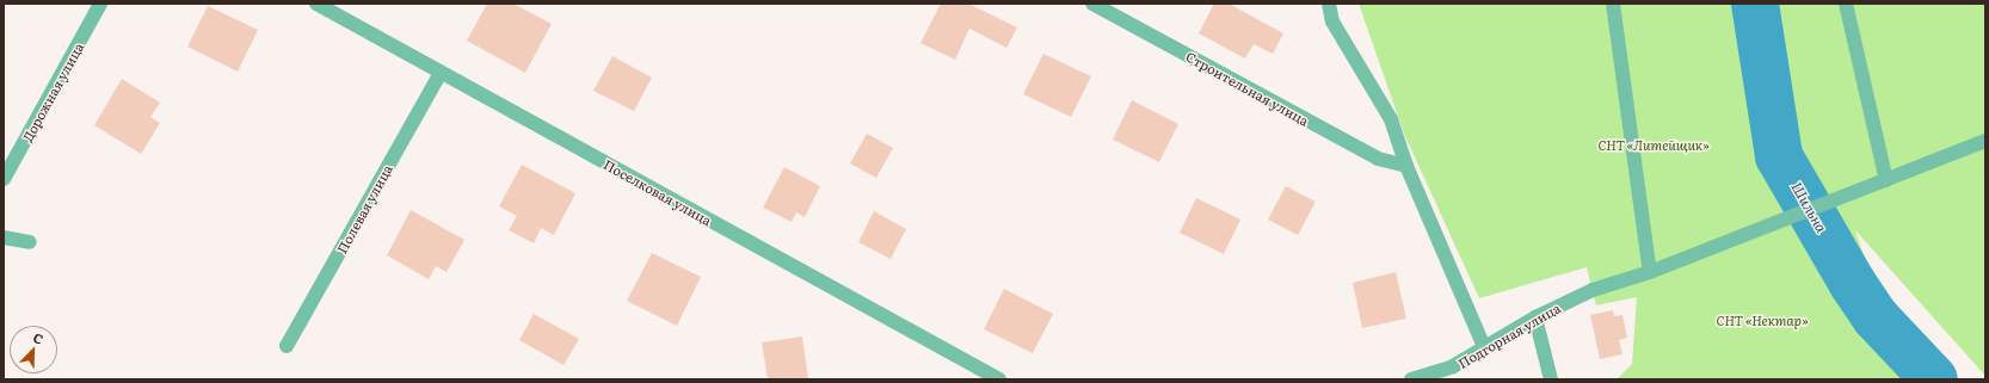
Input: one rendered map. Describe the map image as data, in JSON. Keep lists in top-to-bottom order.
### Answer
{
  "streets": {
    "street": [
      "Строительная улица",
      "Дорожная улица",
      "Поселковая улица",
      "Полевая улица",
      "Подгорная улица"
    ]
  },
  "crossings": [
    ["Поселковая улица", "Полевая улица"]
  ],
  "water": ["Шильна"],
  "parks": ["СНТ «Литейщик»", "СНТ «Нектар»"],
  "north": "top right"
}
